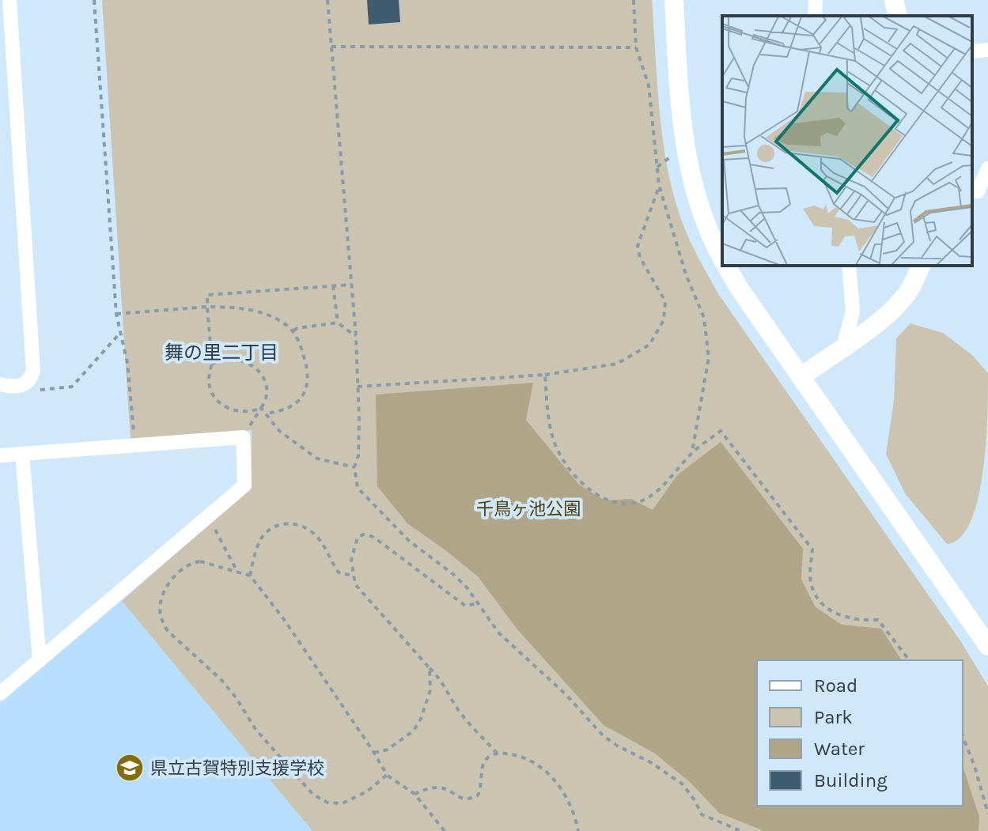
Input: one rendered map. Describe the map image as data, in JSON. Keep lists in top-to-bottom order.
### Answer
{
  "districts": ["舞の里二丁目"],
  "parks": ["千鳥ヶ池公園"],
  "places": {
    "school or university": ["県立古賀特別支援学校"]
  },
  "legend": [
    "Road",
    "Park",
    "Water",
    "Building"
  ]
}
